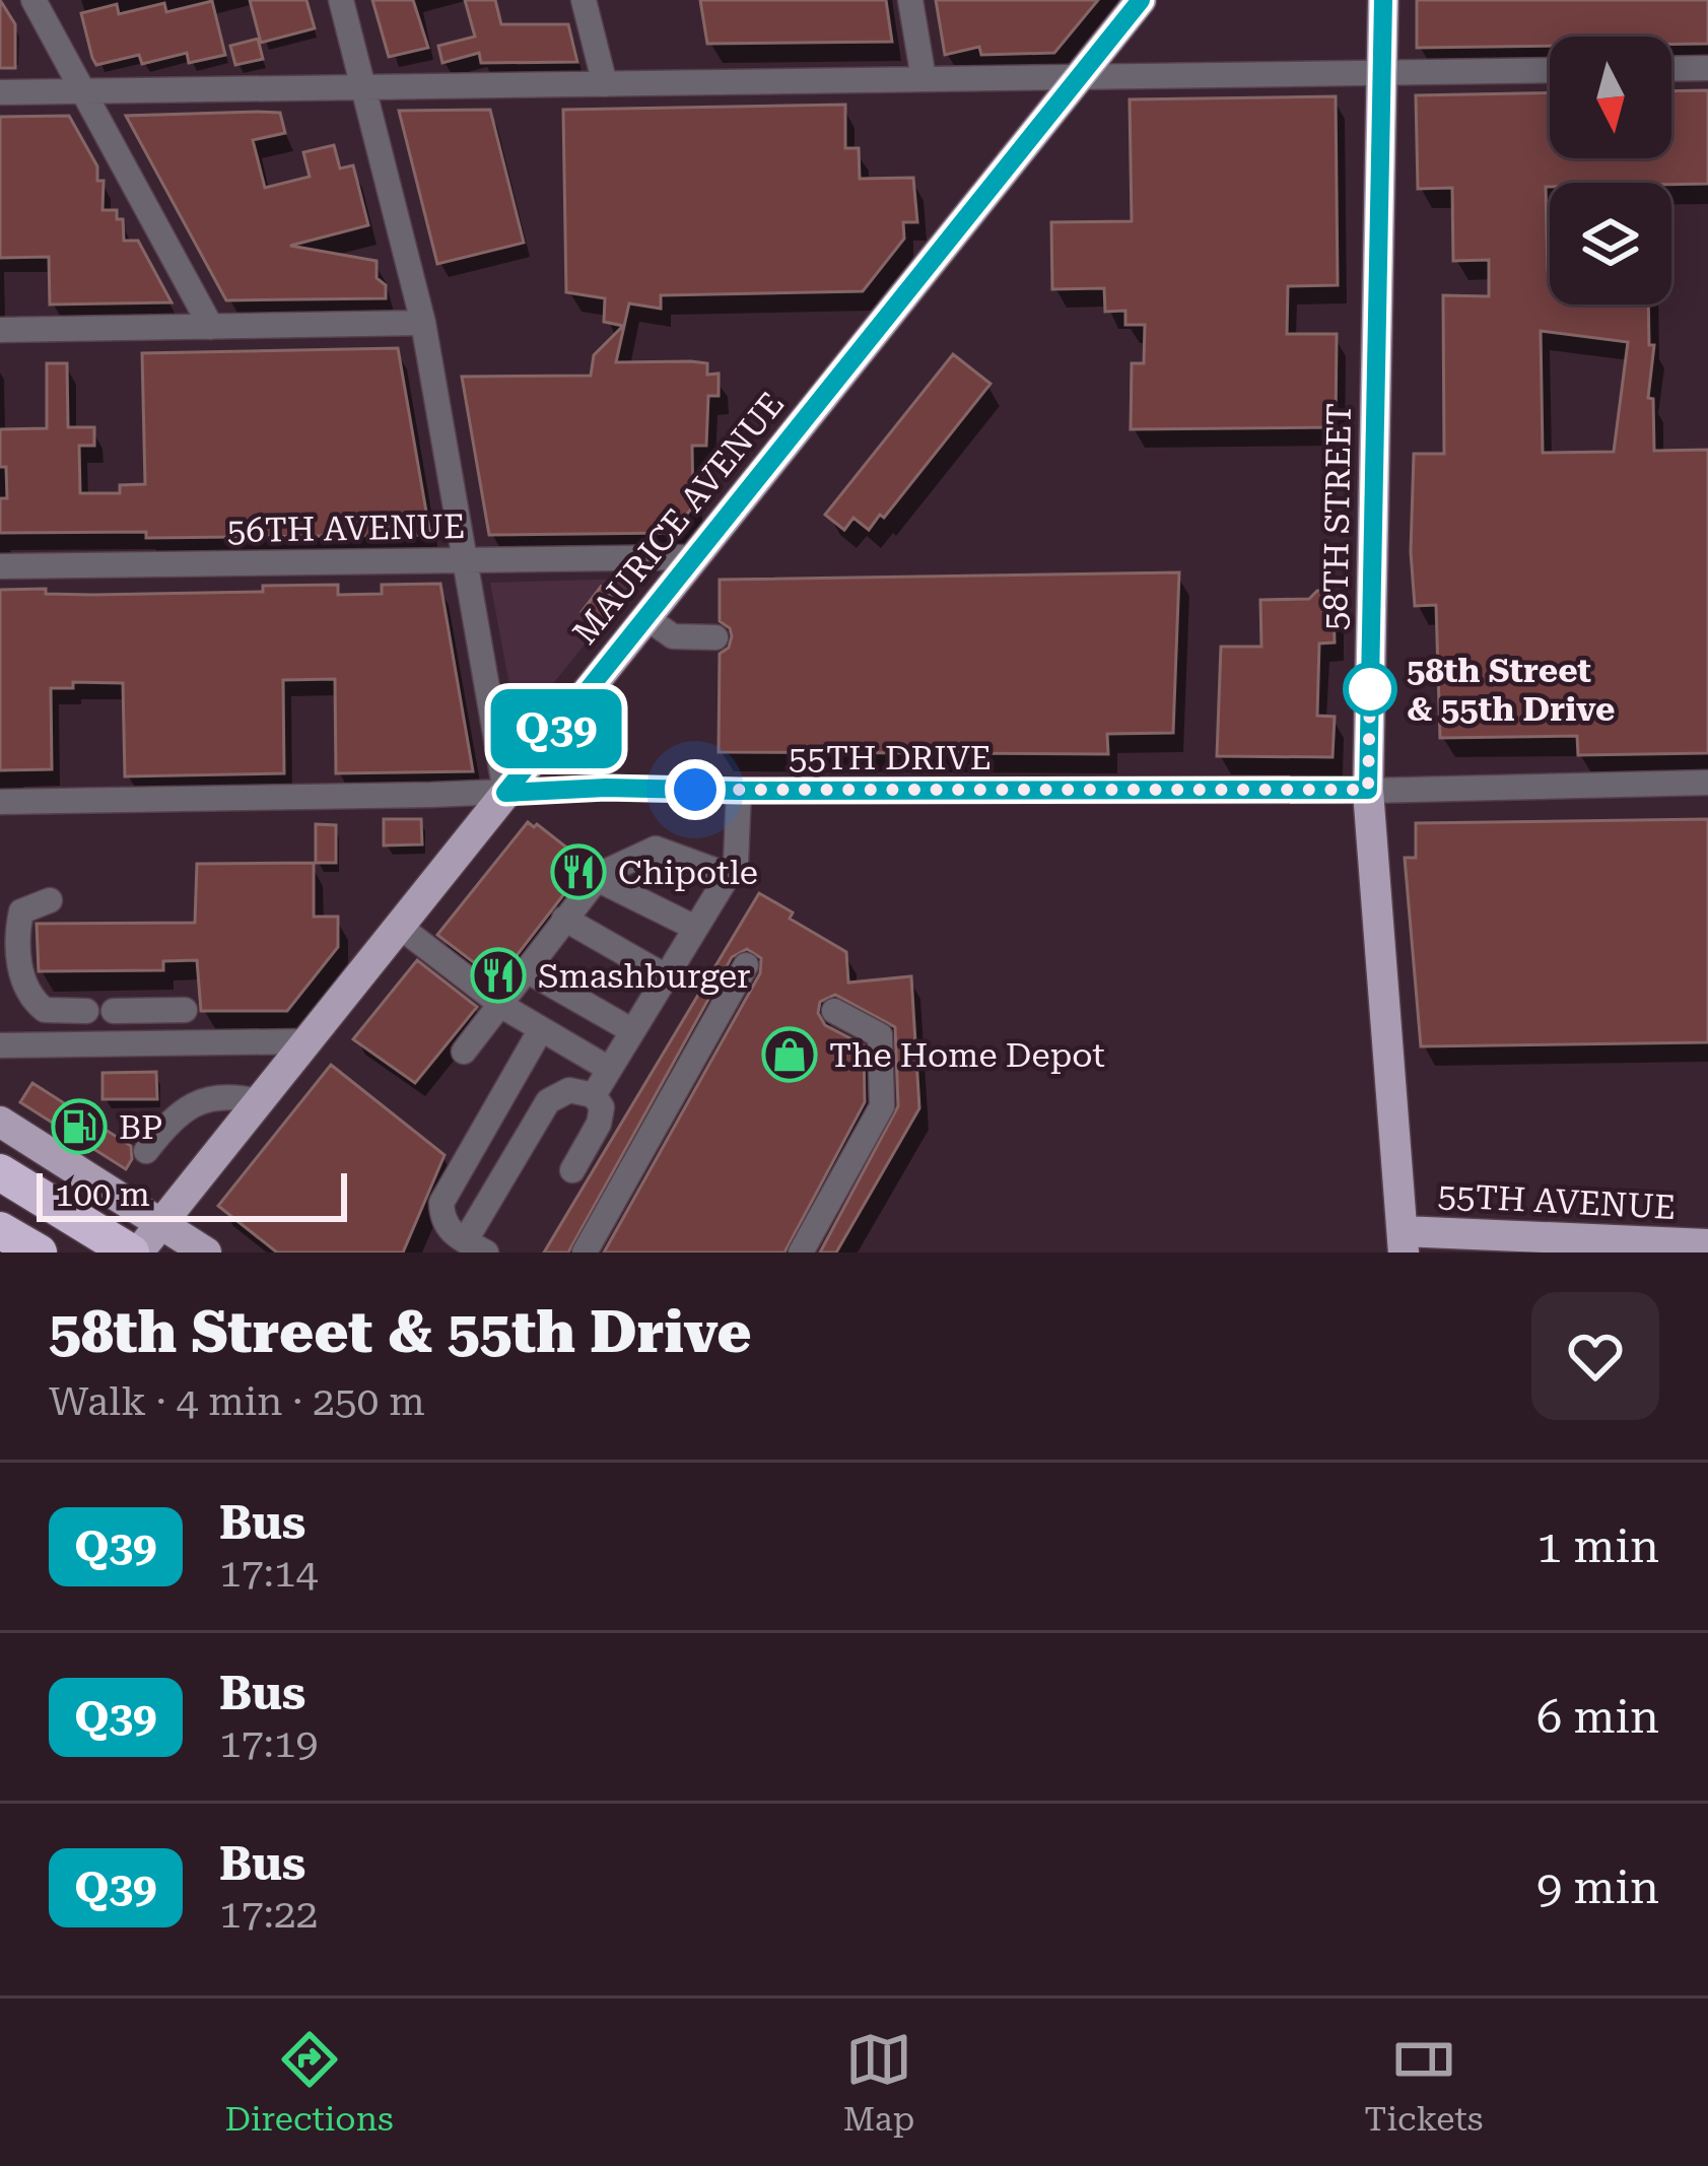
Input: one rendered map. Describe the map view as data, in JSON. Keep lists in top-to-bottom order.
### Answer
{
  "streets": {
    "main road": ["58TH STREET", "MAURICE AVENUE", "55TH AVENUE"],
    "street": ["56TH AVENUE", "55TH DRIVE"]
  },
  "crossings": [
    ["58TH STREET", "55TH DRIVE"],
    ["58TH STREET", "55TH AVENUE"],
    ["MAURICE AVENUE", "56TH AVENUE"],
    ["MAURICE AVENUE", "55TH DRIVE"]
  ],
  "places": {
    "other": ["58th Street & 55th Drive"],
    "restaurant": ["Chipotle", "Smashburger"],
    "shop": ["The Home Depot"],
    "fuel station": ["BP"]
  },
  "lines": ["bus line Q39"],
  "scale_bar": "100 m",
  "north": "bottom",
  "page": {
    "on_map": "Q39",
    "scale": "100 m",
    "heading": ["58th Street & 55th Drive", "Walk · 4 min · 250 m"],
    "list": [
      {
        "mark": "Q39",
        "name": "Bus",
        "note": "17:14",
        "value": "1 min"
      },
      {
        "mark": "Q39",
        "name": "Bus",
        "note": "17:19",
        "value": "6 min"
      },
      {
        "mark": "Q39",
        "name": "Bus",
        "note": "17:22",
        "value": "9 min"
      }
    ],
    "tabs": ["Directions", "Map", "Tickets"]
  }
}
